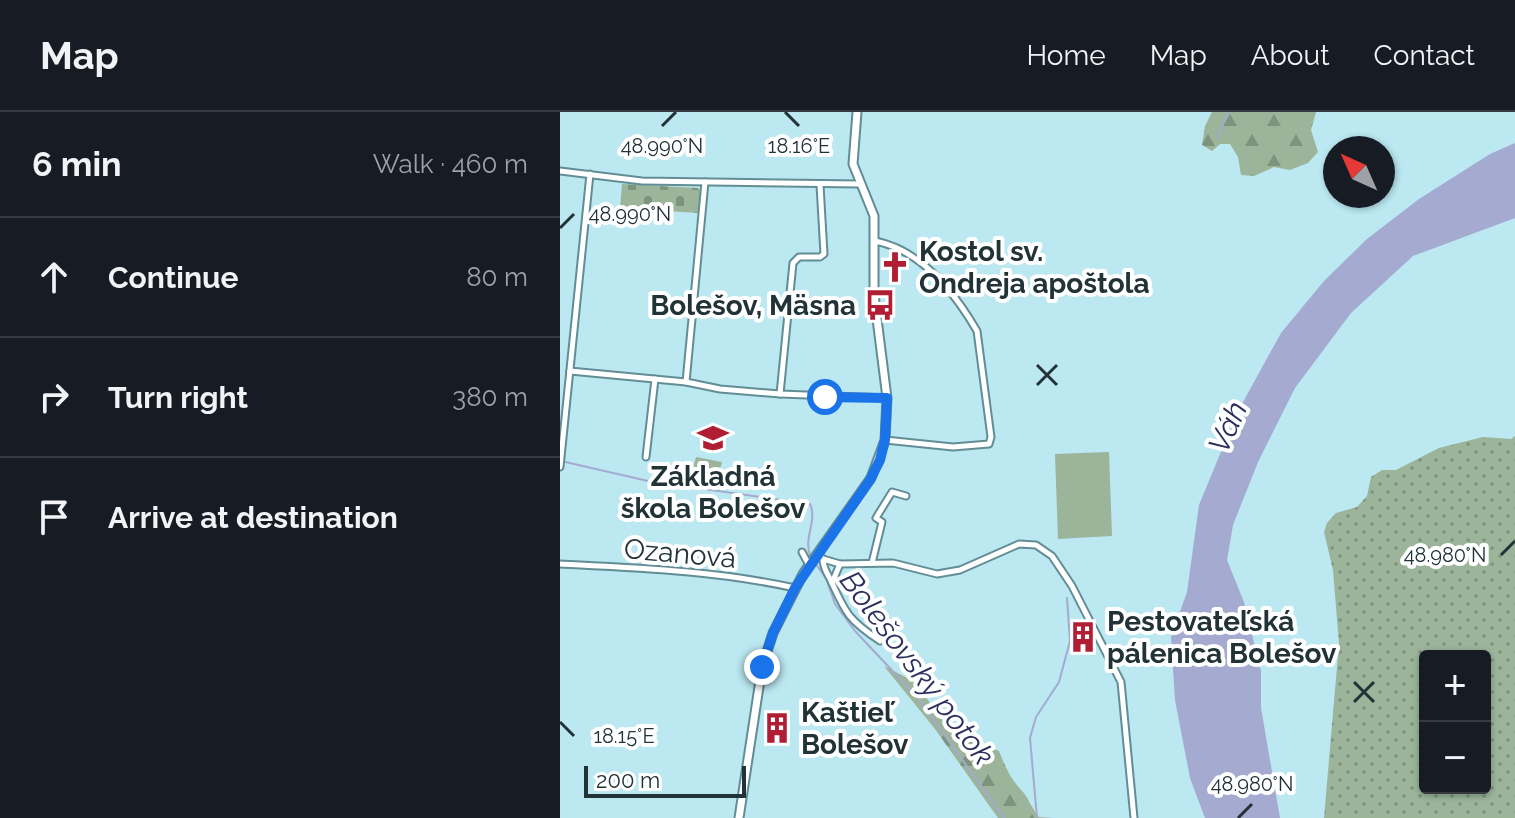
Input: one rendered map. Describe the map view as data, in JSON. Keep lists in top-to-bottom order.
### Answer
{
  "streets": {
    "street": ["Ozanová"]
  },
  "water": ["Váh", "Bolešovský potok"],
  "places": {
    "church": ["Kostol sv. Ondreja apoštola"],
    "bus stop": ["Bolešov, Mäsna"],
    "school or university": ["Základná škola Bolešov"],
    "building": ["Pestovateľská pálenica Bolešov", "Kaštieľ Bolešov"]
  },
  "scale_bar": "200 m",
  "north": "top left",
  "page": {
    "header": "Map",
    "nav": [
      "Home",
      "Map",
      "About",
      "Contact"
    ],
    "heading": ["6 min", "Walk · 460 m"],
    "list": [
      ["Continue", "80 m"],
      ["Turn right", "380 m"],
      "Arrive at destination"
    ],
    "map_buttons": ["+", "−"],
    "scale": "200 m"
  },
  "coordinates": [
    "18.16°E",
    "48.990°N",
    "48.980°N",
    "18.15°E"
  ]
}
